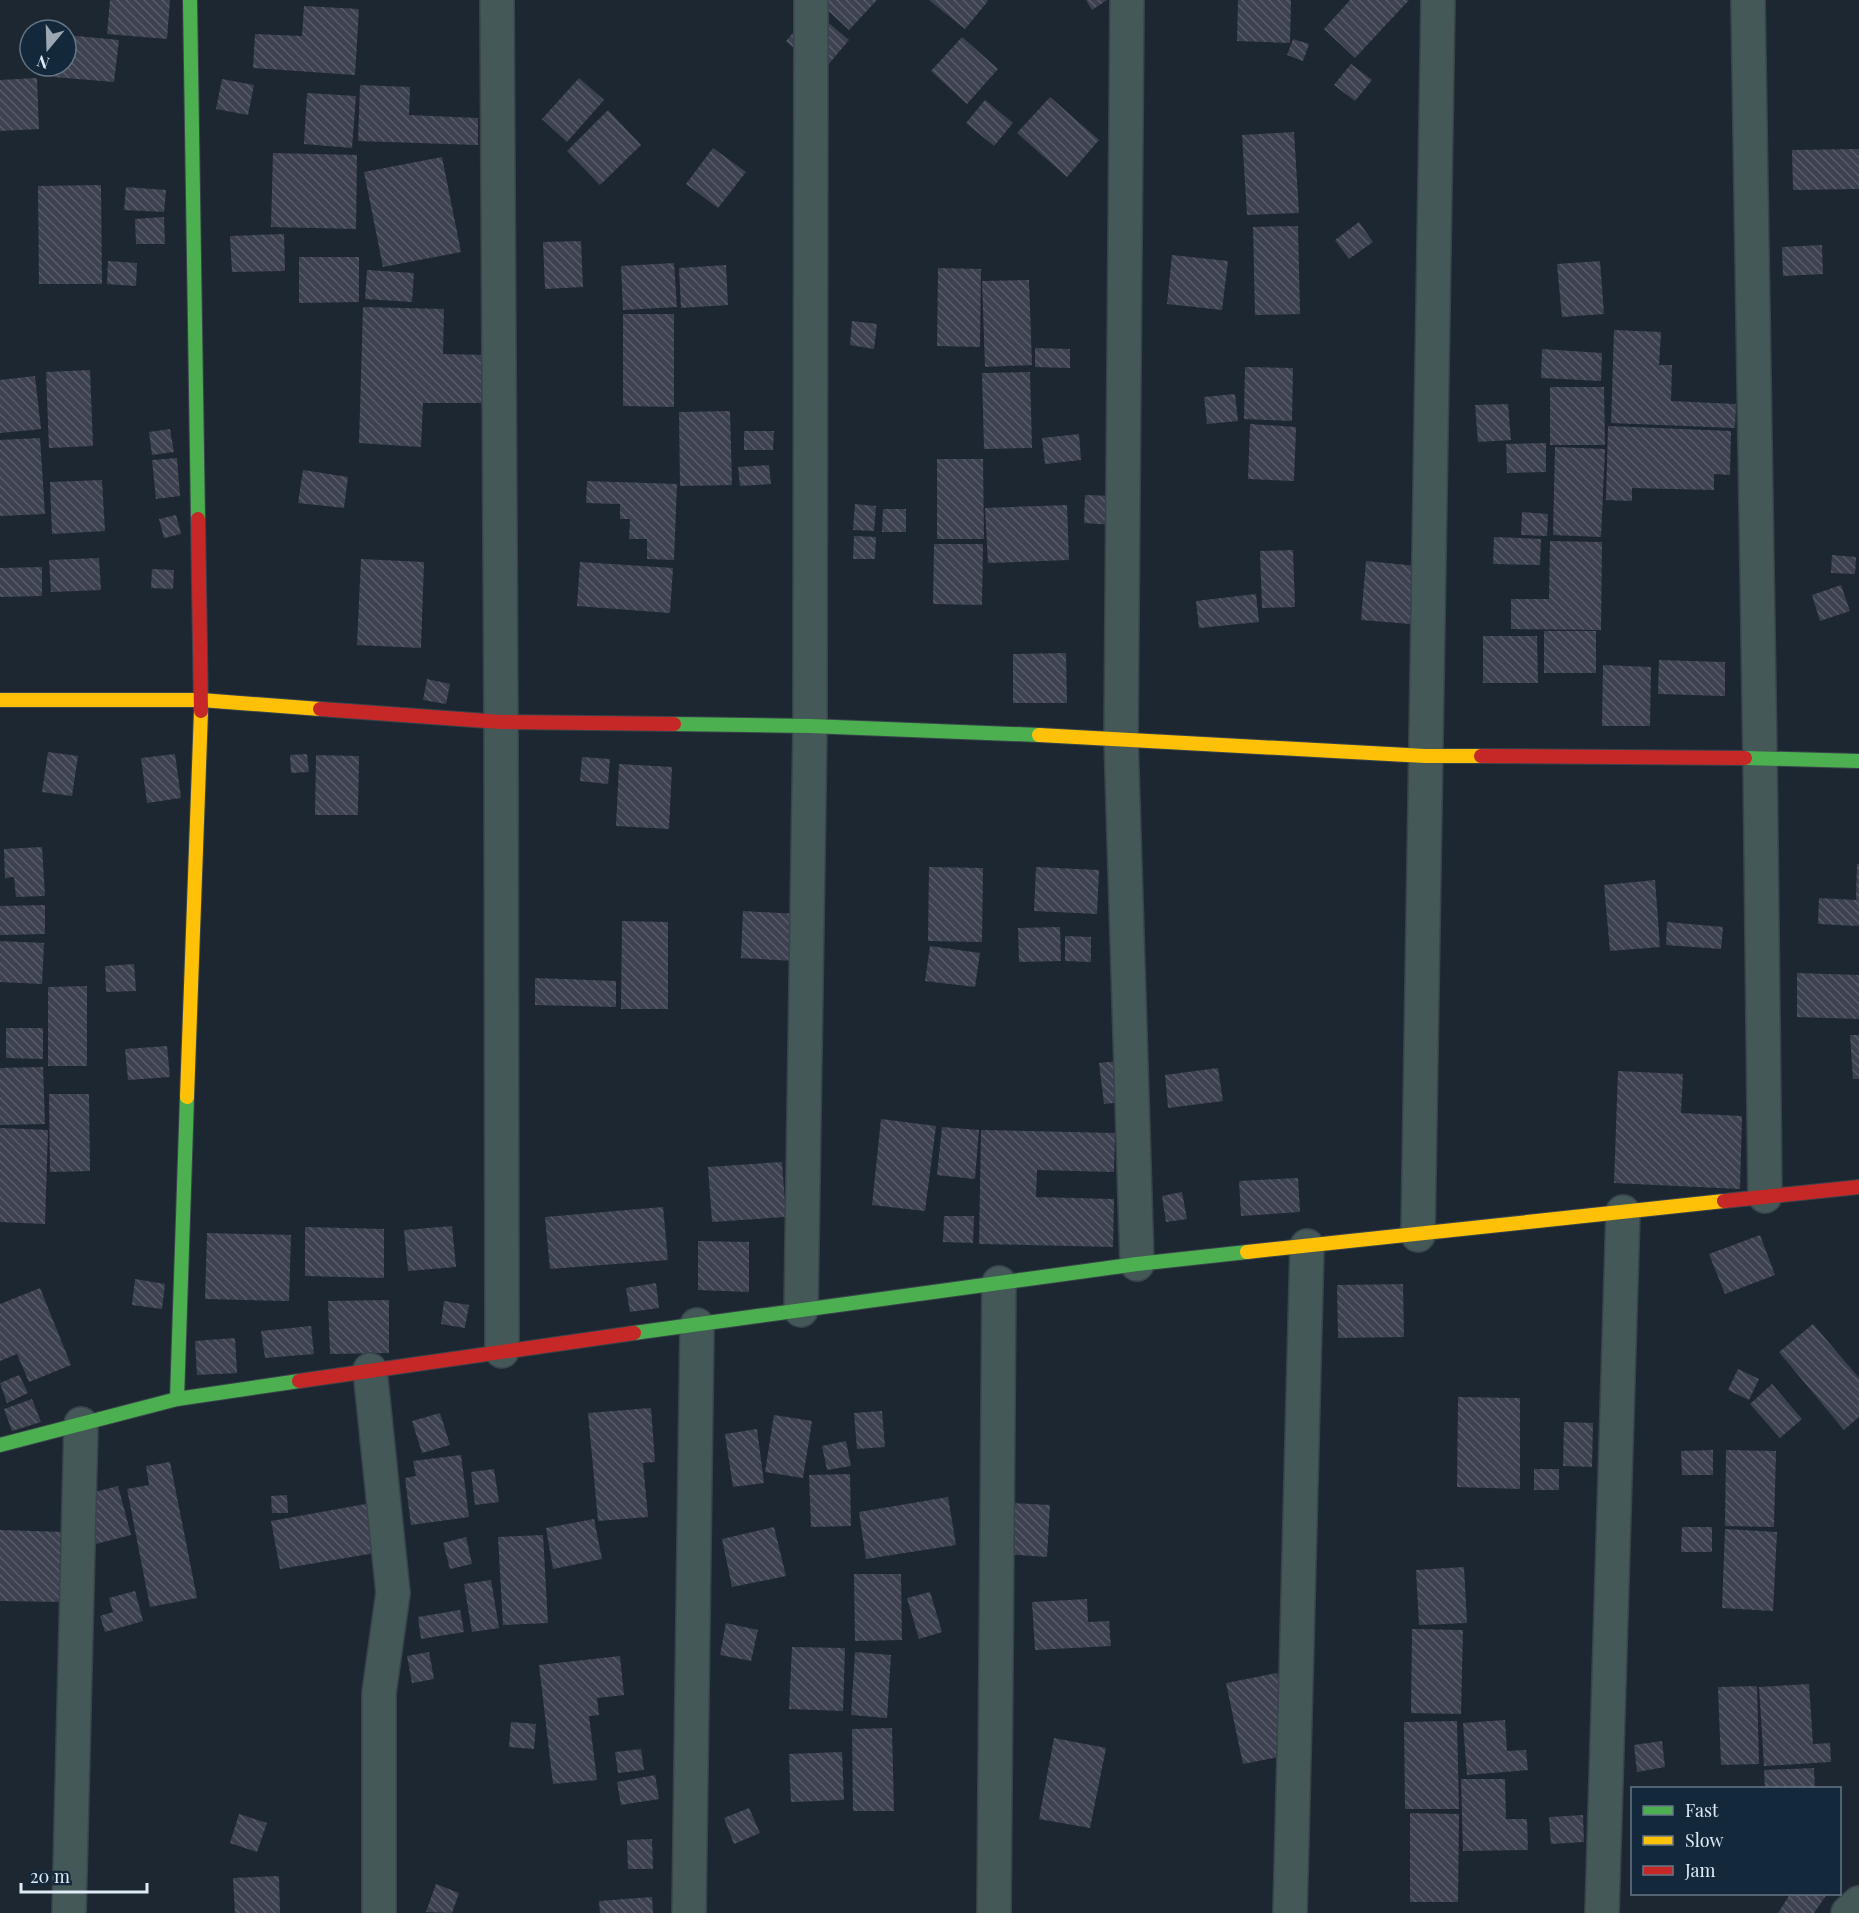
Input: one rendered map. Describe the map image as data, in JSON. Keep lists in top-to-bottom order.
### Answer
{
  "legend": ["Fast", "Slow", "Jam"],
  "scale_bar": "20 m",
  "north": "bottom"
}
